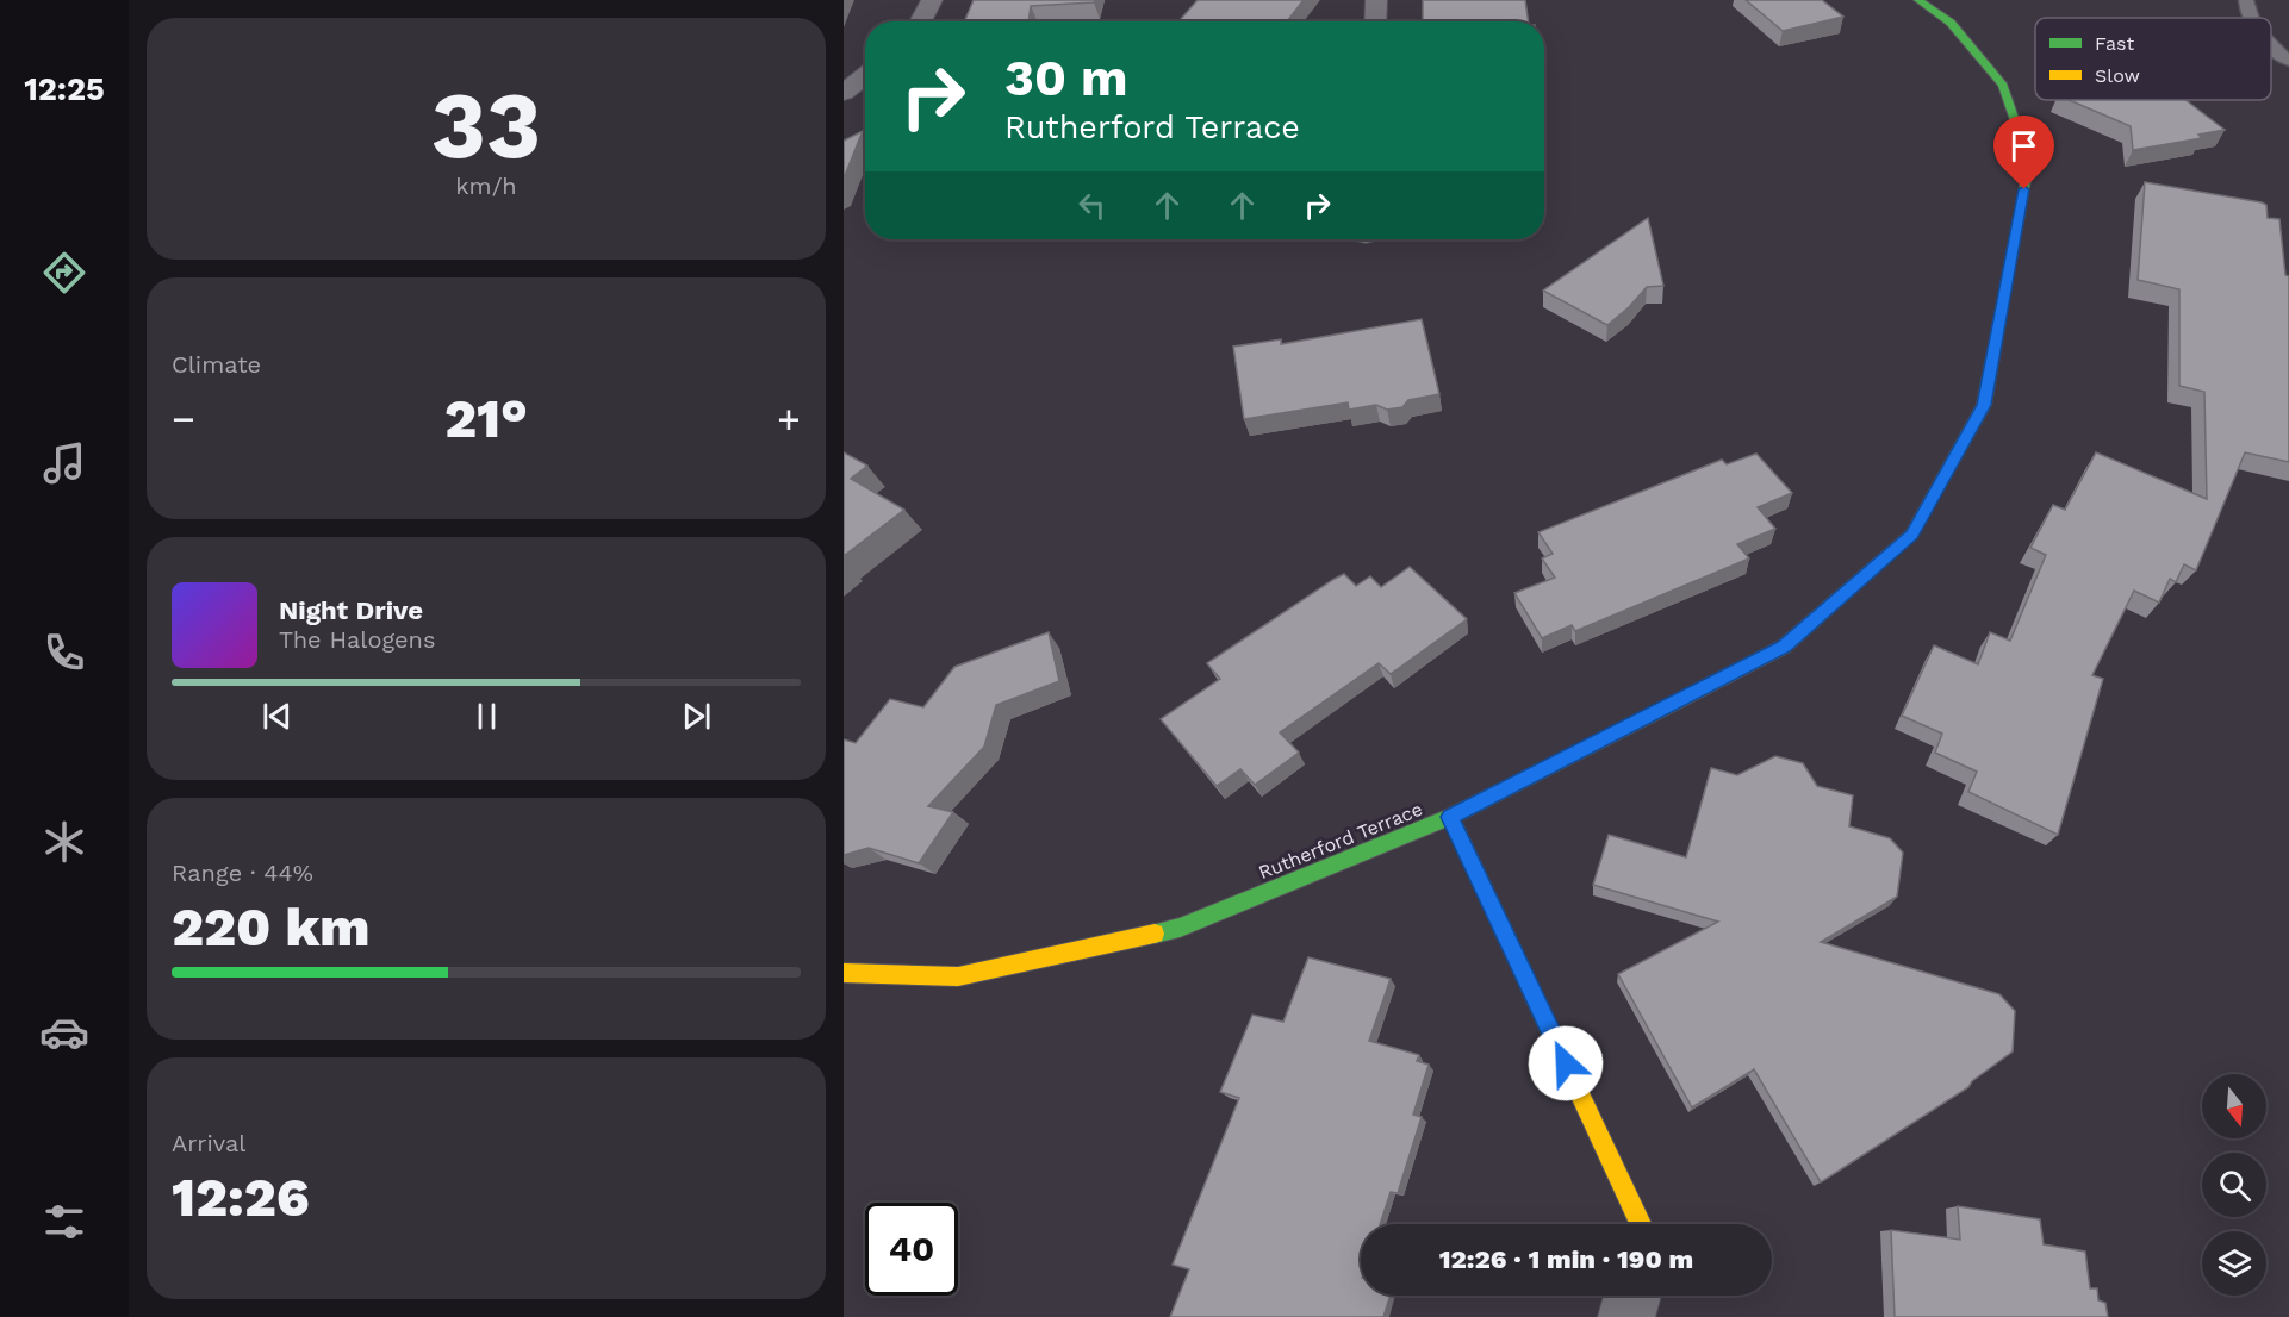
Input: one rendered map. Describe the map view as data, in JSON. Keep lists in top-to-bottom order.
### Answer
{
  "streets": {
    "street": ["Rutherford Terrace"]
  },
  "legend": ["Fast", "Slow"],
  "north": "bottom",
  "page": {
    "tabs": "12:25",
    "tile": [
      ["33", "km/h"],
      "Climate",
      ["Range · 44%", "220 km"],
      ["Arrival", "12:26"]
    ],
    "turn": ["30 m", "Rutherford Terrace"],
    "heat": ["−", "21°", "+"],
    "song": ["Night Drive", "The Halogens"],
    "limit": "40",
    "trip": "12:26 · 1 min · 190 m"
  }
}
